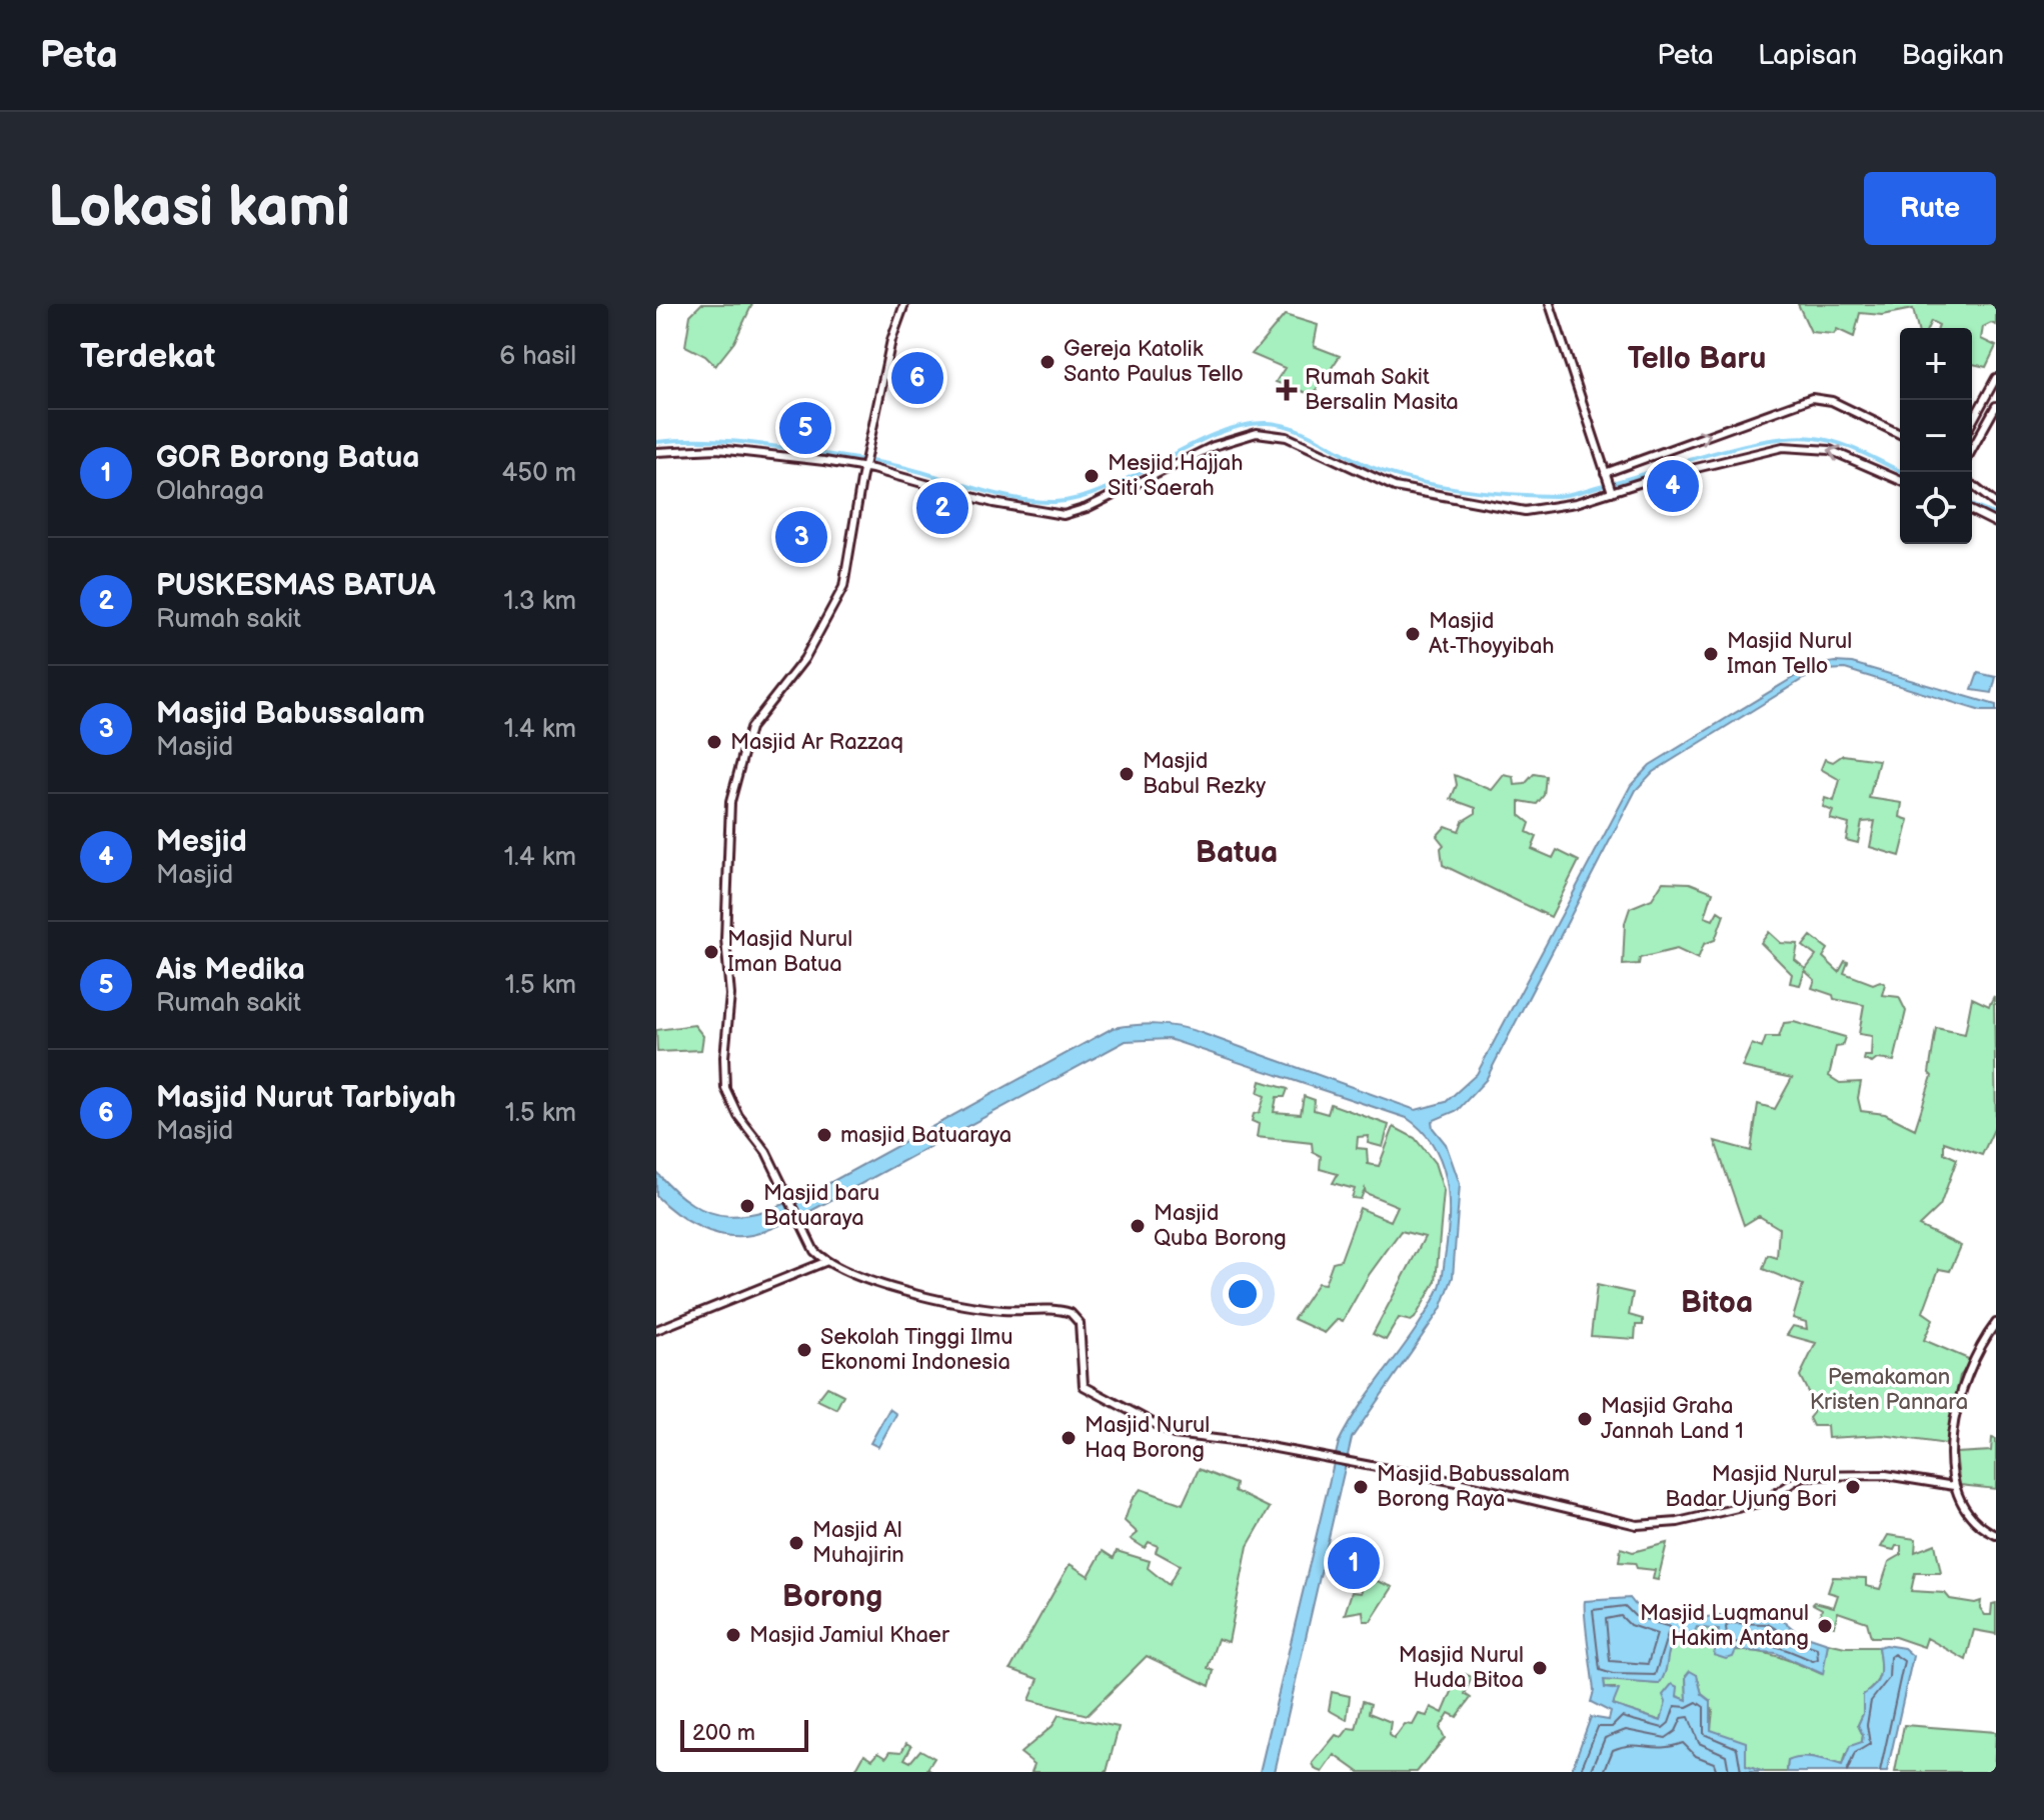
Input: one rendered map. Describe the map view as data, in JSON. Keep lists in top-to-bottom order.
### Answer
{
  "districts": [
    "Tello Baru",
    "Batua",
    "Bitoa",
    "Borong"
  ],
  "parks": ["Pemakaman Kristen Pannara"],
  "places": {
    "other": [
      "Gereja Katolik Santo Paulus Tello",
      "Mesjid Hajjah Siti Saerah",
      "Masjid At-Thoyyibah",
      "Masjid Nurul Iman Tello",
      "Masjid Ar Razzaq",
      "Masjid Babul Rezky",
      "Masjid Nurul Iman Batua",
      "masjid Batuaraya",
      "Masjid baru Batuaraya",
      "Masjid Quba Borong",
      "Sekolah Tinggi Ilmu Ekonomi Indonesia",
      "Masjid Graha Jannah Land 1",
      "Masjid Nurul Haq Borong",
      "Masjid Babussalam Borong Raya",
      "Masjid Nurul Badar Ujung Bori",
      "Masjid Al Muhajirin",
      "Masjid Luqmanul Hakim Antang",
      "Masjid Jamiul Khaer",
      "Masjid Nurul Huda Bitoa"
    ],
    "health": ["Rumah Sakit Bersalin Masita"]
  },
  "scale_bar": "200 m",
  "page": {
    "header": "Peta",
    "nav": ["Peta", "Lapisan", "Bagikan"],
    "buttons": "Rute",
    "title": "Lokasi kami",
    "heading": ["Terdekat", "6 hasil"],
    "map_buttons": ["+", "−"],
    "pins": [
      "6",
      "5",
      "4",
      "2",
      "3",
      "1"
    ],
    "list": [
      {
        "mark": "1",
        "name": "GOR Borong Batua",
        "note": "Olahraga",
        "value": "450 m"
      },
      {
        "mark": "2",
        "name": "PUSKESMAS BATUA",
        "note": "Rumah sakit",
        "value": "1.3 km"
      },
      {
        "mark": "3",
        "name": "Masjid Babussalam",
        "note": "Masjid",
        "value": "1.4 km"
      },
      {
        "mark": "4",
        "name": "Mesjid",
        "note": "Masjid",
        "value": "1.4 km"
      },
      {
        "mark": "5",
        "name": "Ais Medika",
        "note": "Rumah sakit",
        "value": "1.5 km"
      },
      {
        "mark": "6",
        "name": "Masjid Nurut Tarbiyah",
        "note": "Masjid",
        "value": "1.5 km"
      }
    ],
    "scale": "200 m"
  }
}
